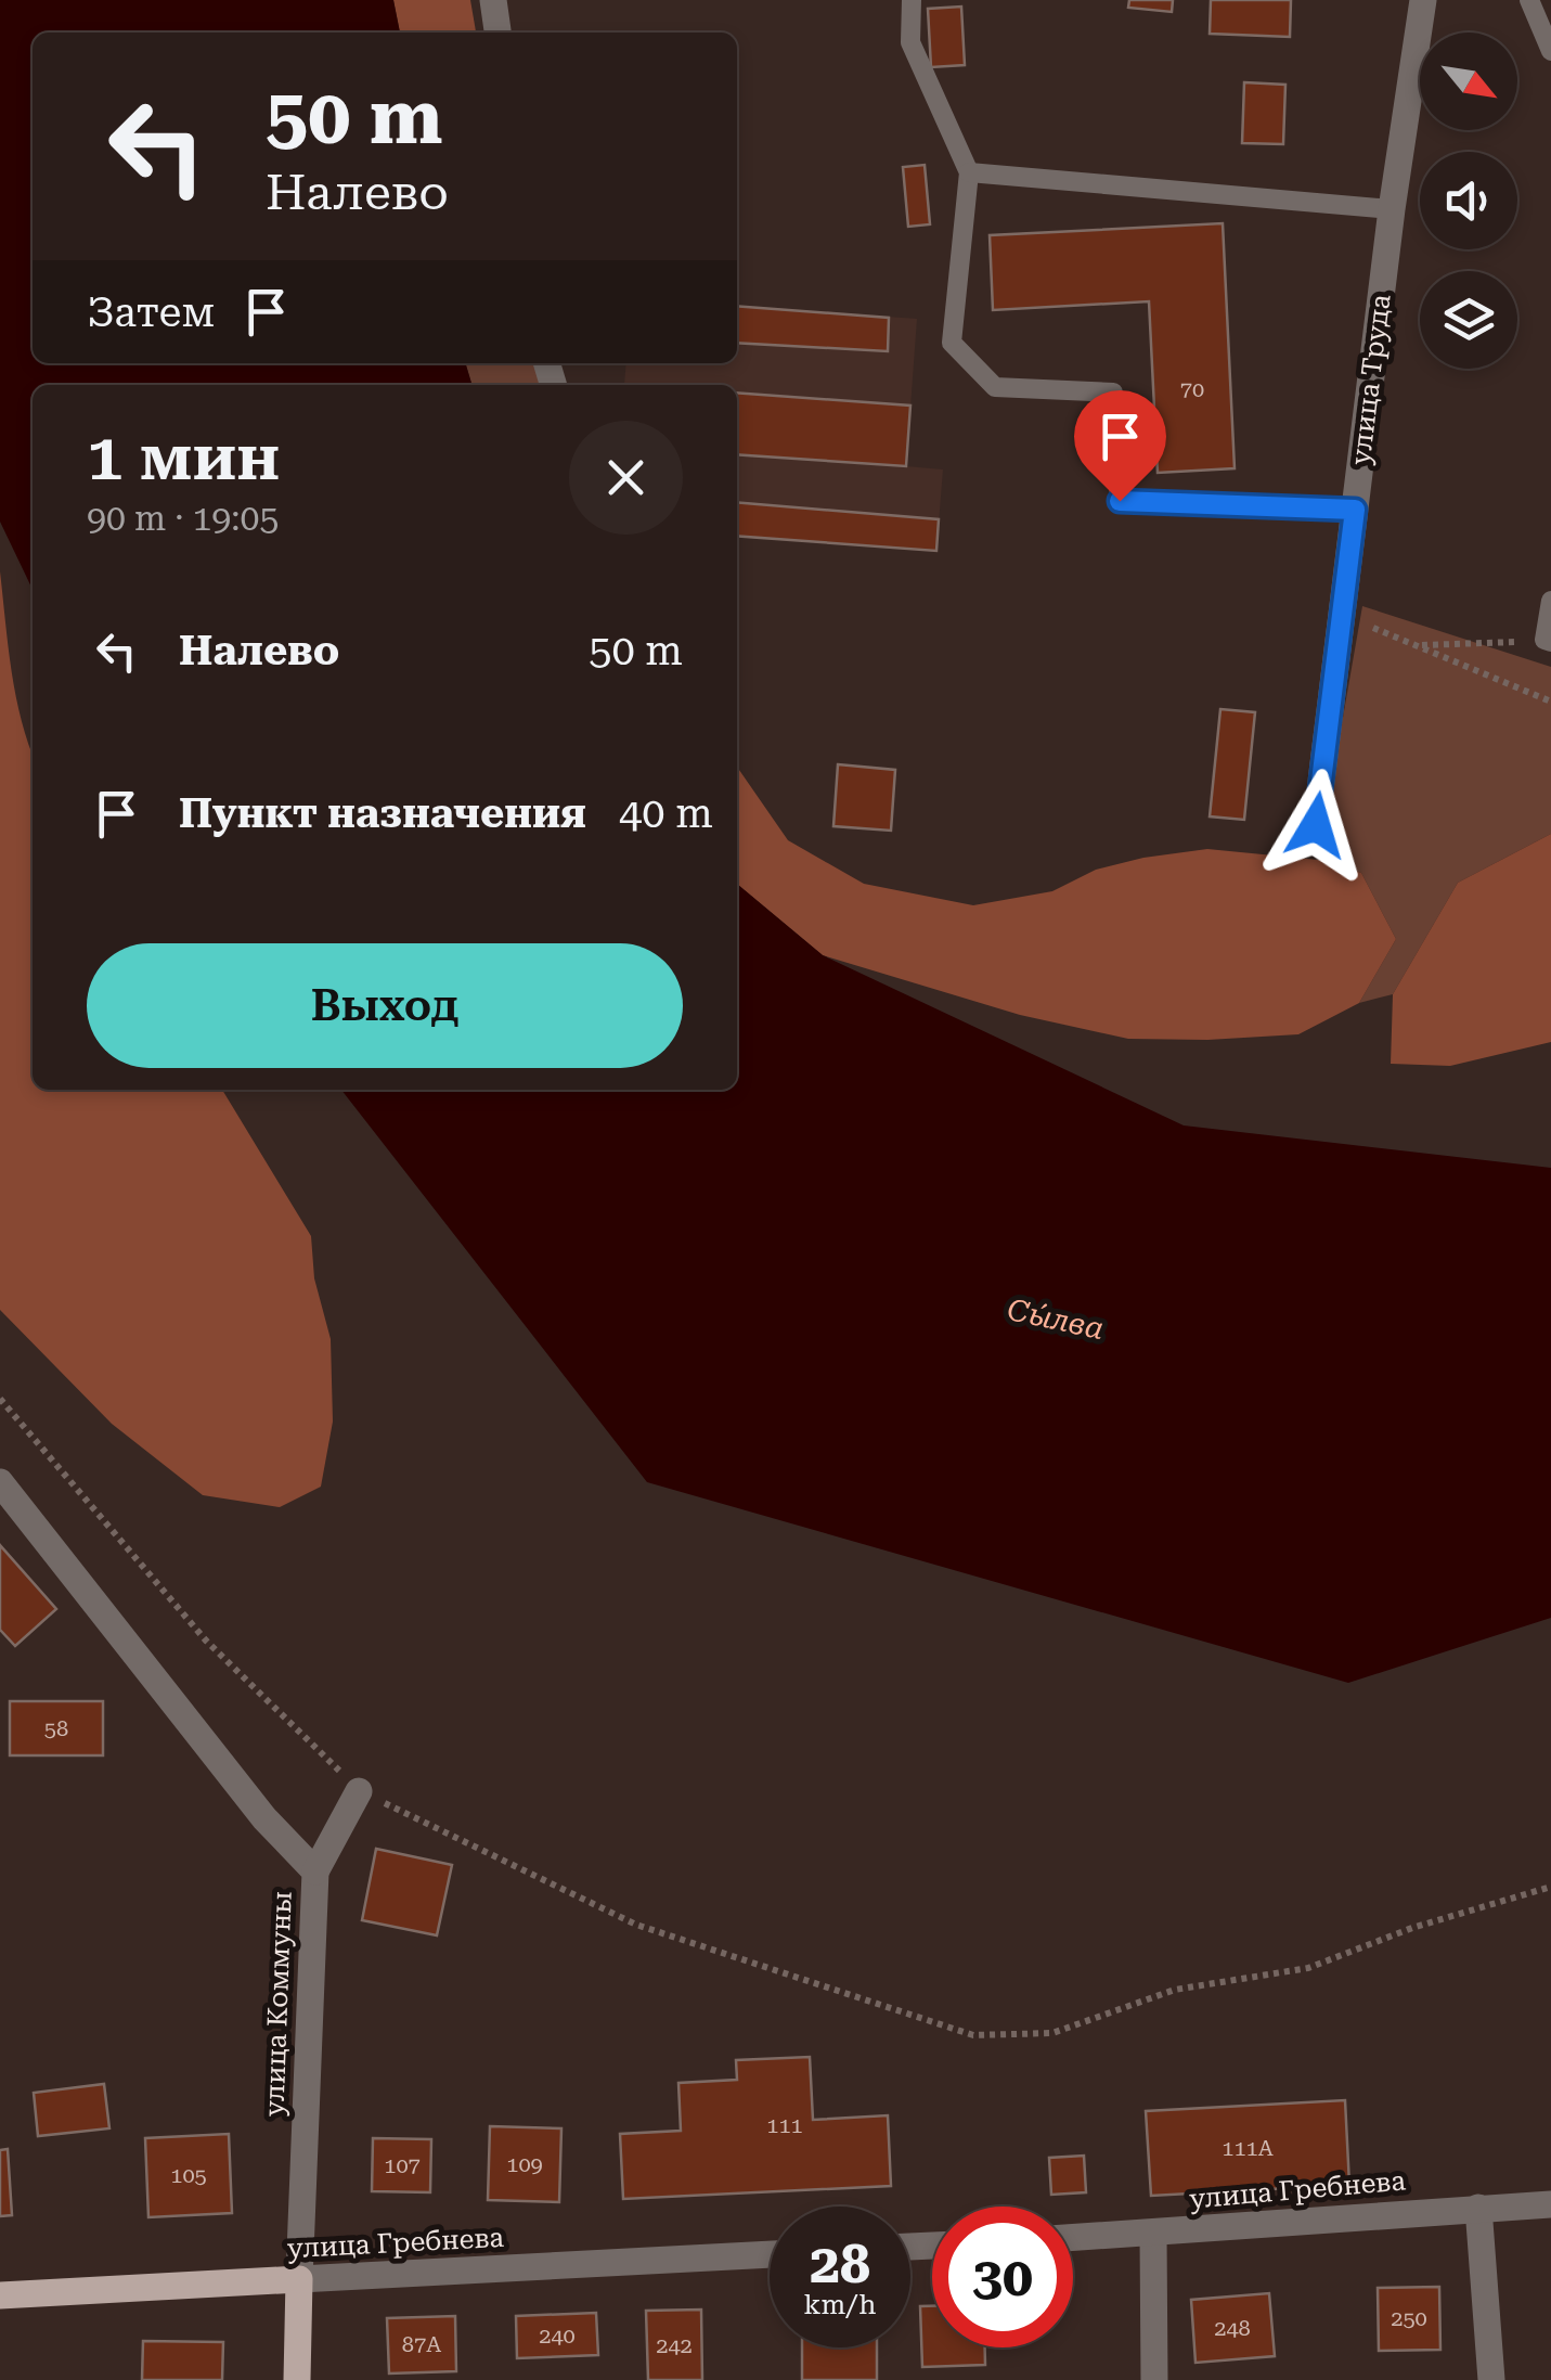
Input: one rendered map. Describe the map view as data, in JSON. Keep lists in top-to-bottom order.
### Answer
{
  "streets": {
    "main road": ["улица Коммуны", "улица Гребнева"],
    "street": ["улица Труда"]
  },
  "crossings": [
    ["улица Коммуны", "улица Гребнева"]
  ],
  "water": ["Сы́лва"],
  "house_numbers": [
    "70",
    "58",
    "111",
    "111А",
    "109",
    "107",
    "105",
    "250",
    "248",
    "240",
    "87А",
    "242"
  ],
  "north": "bottom right",
  "page": {
    "turn": ["50 m", "Налево"],
    "then": "Затем",
    "heading": ["1 мин", "90 m · 19:05"],
    "list": [
      {
        "name": "Налево",
        "value": "50 m"
      },
      {
        "name": "Пункт назначения",
        "value": "40 m"
      }
    ],
    "buttons": "Выход",
    "speed": "28 km/h",
    "limit": "30"
  }
}
